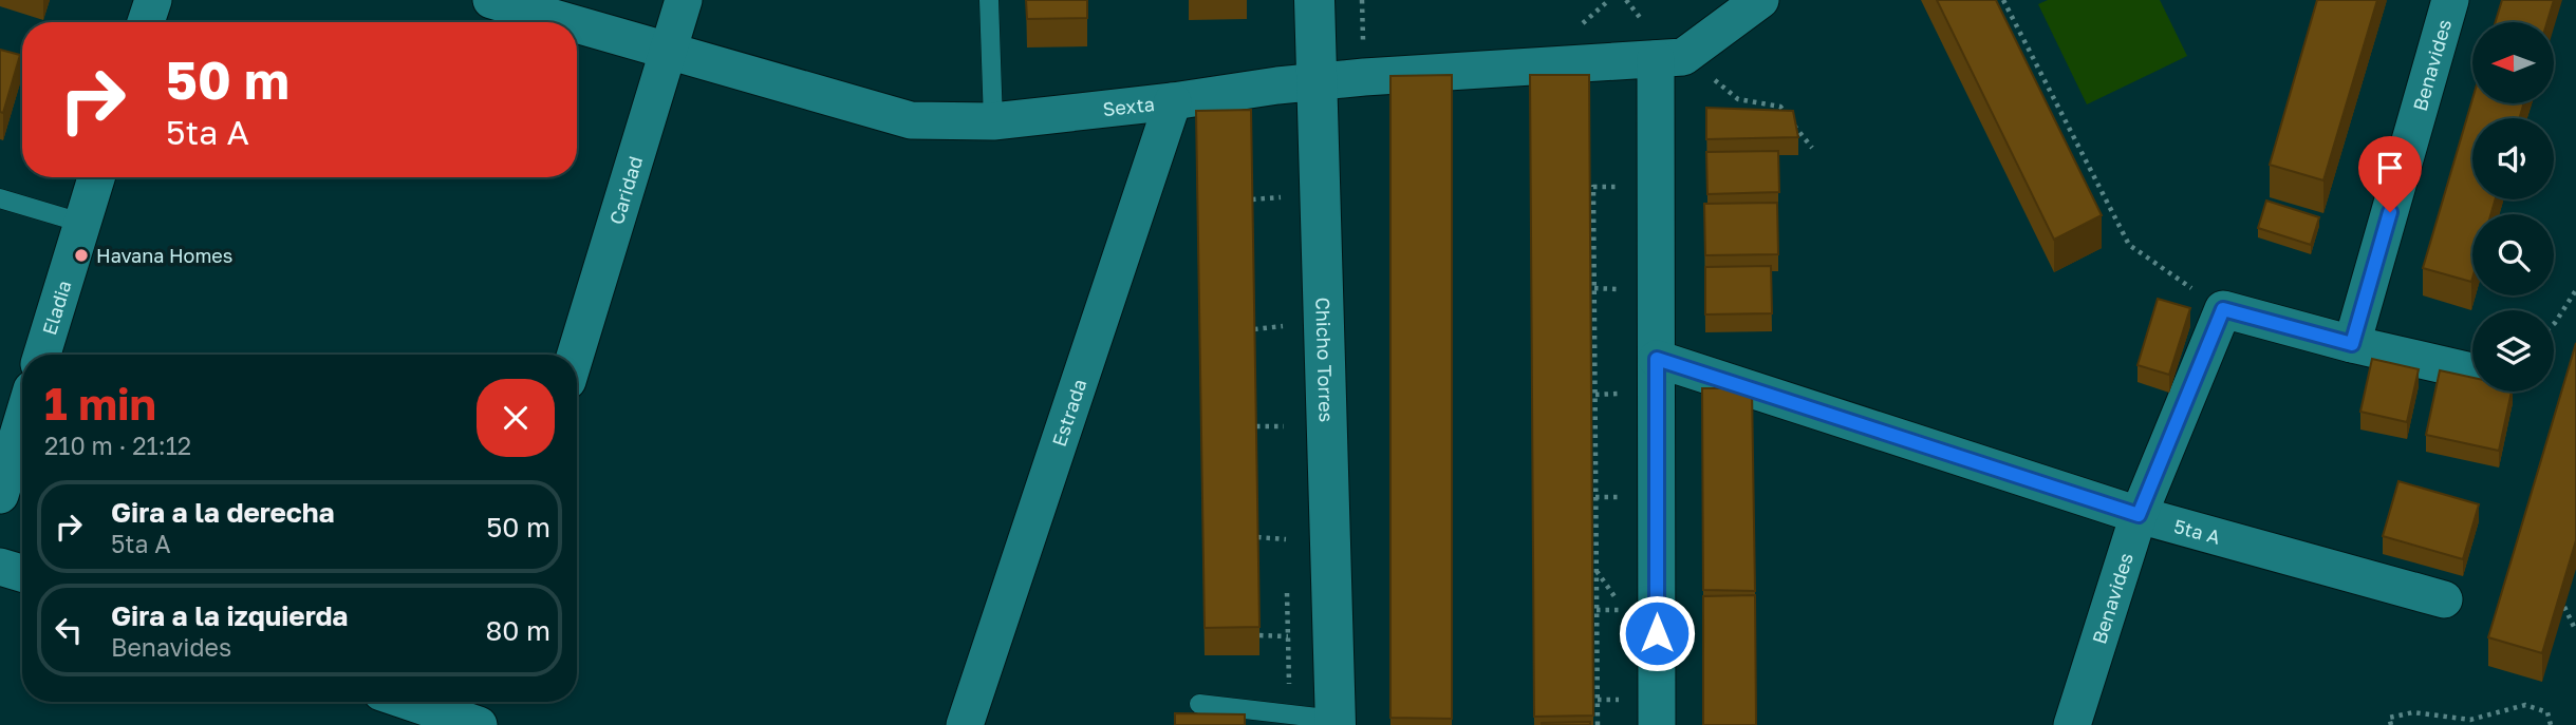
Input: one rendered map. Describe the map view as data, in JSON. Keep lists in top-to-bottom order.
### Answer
{
  "streets": {
    "street": [
      "Benavides",
      "Sexta",
      "Caridad",
      "Eladia",
      "Chicho Torres",
      "Estrada",
      "5ta A"
    ]
  },
  "crossings": [
    ["Benavides", "5ta A"],
    ["Sexta", "Caridad"],
    ["Sexta", "Chicho Torres"],
    ["Sexta", "Estrada"]
  ],
  "places": ["Havana Homes"],
  "north": "left",
  "page": {
    "turn": ["50 m", "5ta A"],
    "heading": ["1 min", "210 m · 21:12"],
    "list": [
      {
        "name": "Gira a la derecha",
        "note": "5ta A",
        "value": "50 m"
      },
      {
        "name": "Gira a la izquierda",
        "note": "Benavides",
        "value": "80 m"
      }
    ]
  }
}
